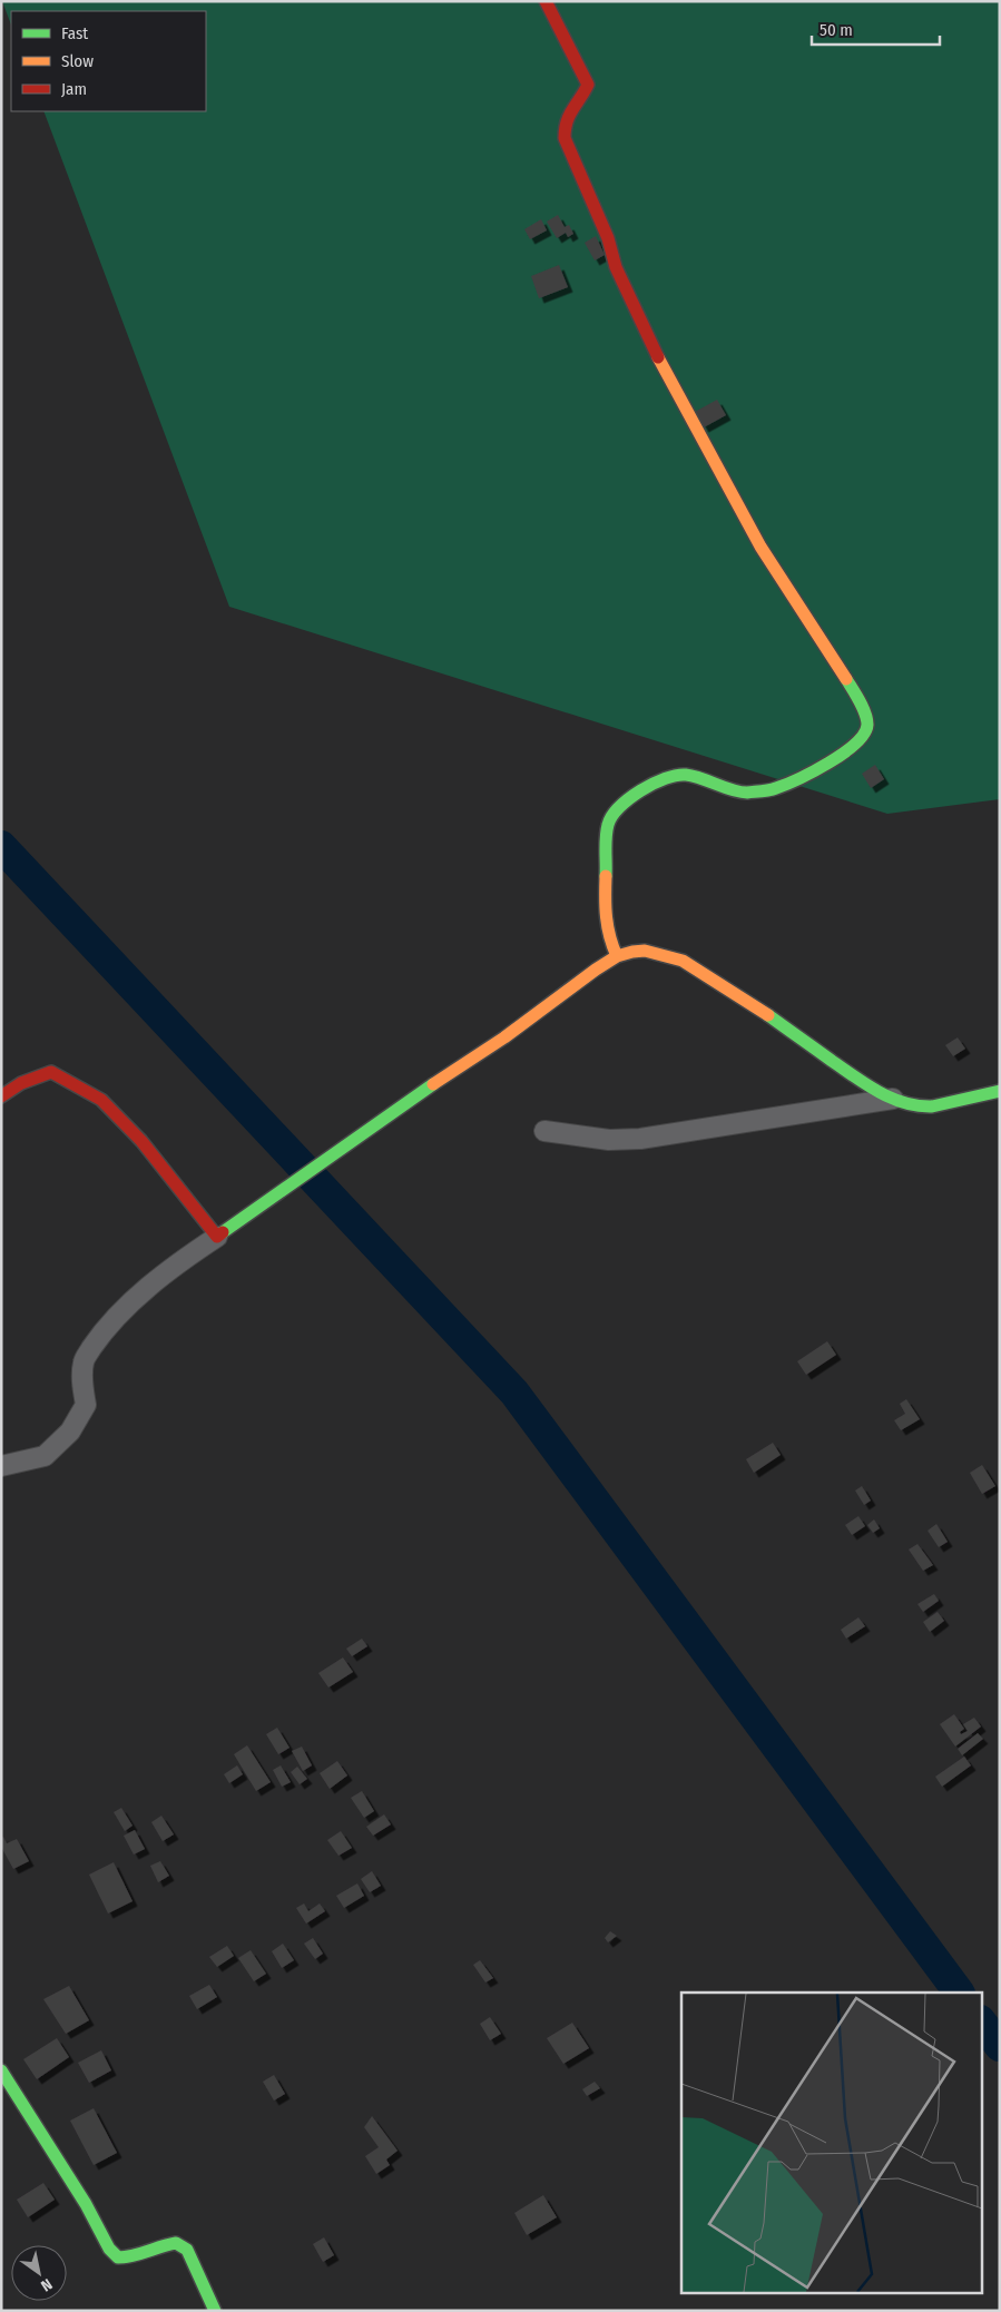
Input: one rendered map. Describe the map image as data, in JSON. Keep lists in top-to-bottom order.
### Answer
{
  "legend": ["Fast", "Slow", "Jam"],
  "scale_bar": "50 m",
  "north": "bottom right"
}
